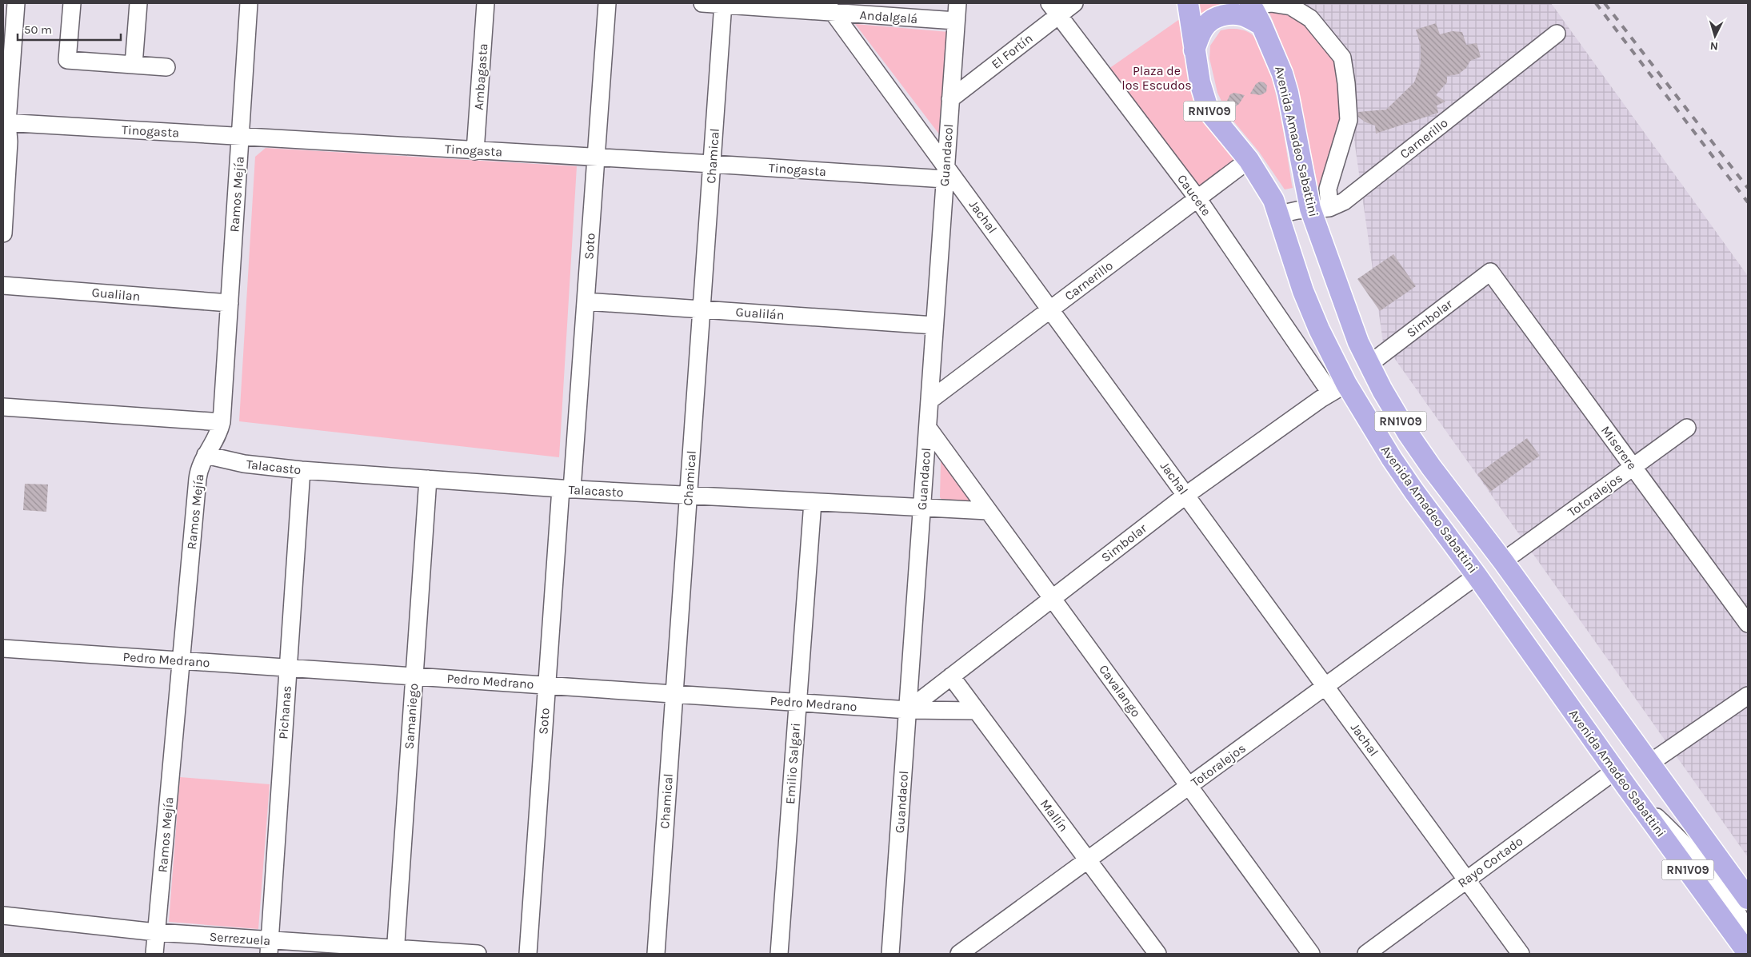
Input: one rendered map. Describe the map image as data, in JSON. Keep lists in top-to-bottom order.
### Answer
{
  "streets": {
    "main road": ["RN1V09", "Avenida Amadeo Sabattini"],
    "street": [
      "Andalgalá",
      "El Fortín",
      "Ambagasta",
      "Tinogasta",
      "Carnerillo",
      "Guandacol",
      "Chamical",
      "Ramos Mejía",
      "Caucete",
      "Jachal",
      "Soto",
      "Gualilan",
      "Gualilán",
      "Simbolar",
      "Miserere",
      "Talacasto",
      "Totoralejos",
      "Pedro Medrano",
      "Cavalango",
      "Pichanas",
      "Samaniego",
      "Emilio Salgari",
      "Mallín",
      "Rayo Cortado",
      "Serrezuela"
    ]
  },
  "crossings": [
    ["Andalgalá", "Guandacol"],
    ["Andalgalá", "Chamical"],
    ["Andalgalá", "Jachal"],
    ["El Fortín", "Guandacol"],
    ["El Fortín", "Caucete"],
    ["Ambagasta", "Tinogasta"],
    ["Tinogasta", "Guandacol"],
    ["Tinogasta", "Chamical"],
    ["Tinogasta", "Ramos Mejía"],
    ["Tinogasta", "Jachal"],
    ["Tinogasta", "Soto"],
    ["Carnerillo", "Avenida Amadeo Sabattini"],
    ["Carnerillo", "Guandacol"],
    ["Carnerillo", "Caucete"],
    ["Carnerillo", "Jachal"],
    ["Avenida Amadeo Sabattini", "Caucete"],
    ["Avenida Amadeo Sabattini", "Simbolar"],
    ["Avenida Amadeo Sabattini", "Totoralejos"],
    ["Avenida Amadeo Sabattini", "Rayo Cortado"],
    ["Guandacol", "Jachal"],
    ["Guandacol", "Gualilán"],
    ["Guandacol", "Simbolar"],
    ["Guandacol", "Talacasto"],
    ["Guandacol", "Pedro Medrano"],
    ["Guandacol", "Cavalango"],
    ["Chamical", "Gualilán"],
    ["Chamical", "Talacasto"],
    ["Chamical", "Pedro Medrano"],
    ["Ramos Mejía", "Gualilan"],
    ["Ramos Mejía", "Talacasto"],
    ["Ramos Mejía", "Pedro Medrano"],
    ["Ramos Mejía", "Serrezuela"],
    ["Caucete", "Simbolar"],
    ["Jachal", "Simbolar"],
    ["Jachal", "Totoralejos"],
    ["Jachal", "Rayo Cortado"],
    ["Soto", "Gualilán"],
    ["Soto", "Talacasto"],
    ["Soto", "Pedro Medrano"],
    ["Simbolar", "Miserere"],
    ["Simbolar", "Pedro Medrano"],
    ["Simbolar", "Cavalango"],
    ["Simbolar", "Mallín"],
    ["Miserere", "Totoralejos"],
    ["Talacasto", "Cavalango"],
    ["Talacasto", "Pichanas"],
    ["Talacasto", "Samaniego"],
    ["Talacasto", "Emilio Salgari"],
    ["Totoralejos", "Cavalango"],
    ["Totoralejos", "Mallín"],
    ["Pedro Medrano", "Pichanas"],
    ["Pedro Medrano", "Samaniego"],
    ["Pedro Medrano", "Emilio Salgari"],
    ["Pedro Medrano", "Mallín"],
    ["Pichanas", "Serrezuela"],
    ["Samaniego", "Serrezuela"]
  ],
  "parks": ["Plaza de los Escudos"],
  "scale_bar": "50 m",
  "north": "bottom"
}
